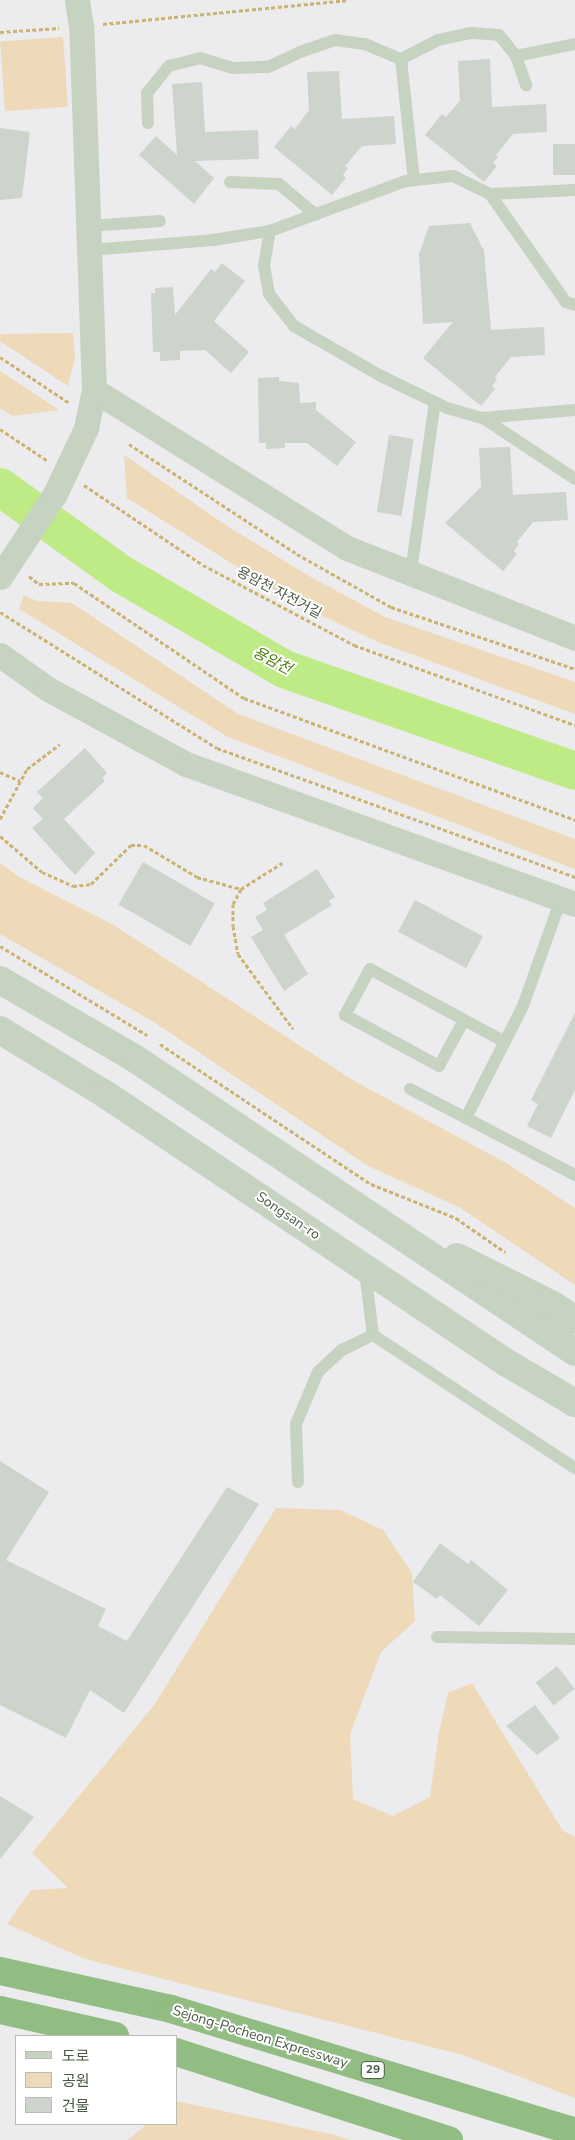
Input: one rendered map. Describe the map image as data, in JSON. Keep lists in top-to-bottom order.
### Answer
{
  "streets": {
    "highway": ["Sejong-Pocheon Expressway", "29"],
    "street": ["Songsan-ro"],
    "path": ["용암천 자전거길"]
  },
  "water": ["용암천"],
  "legend": ["도로", "공원", "건물"]
}
